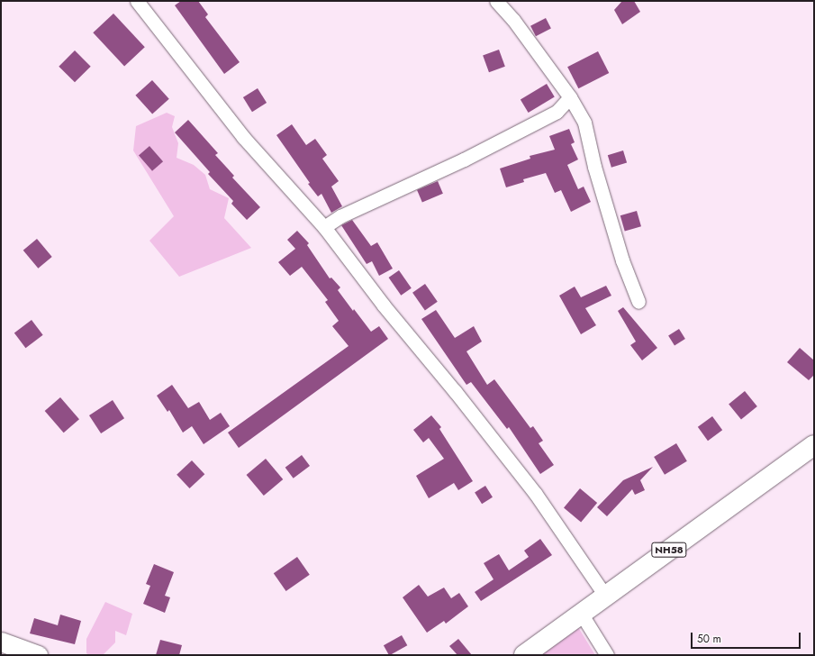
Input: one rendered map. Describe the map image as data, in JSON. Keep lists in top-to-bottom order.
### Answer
{
  "streets": {
    "main road": ["NH58"]
  },
  "scale_bar": "50 m"
}
